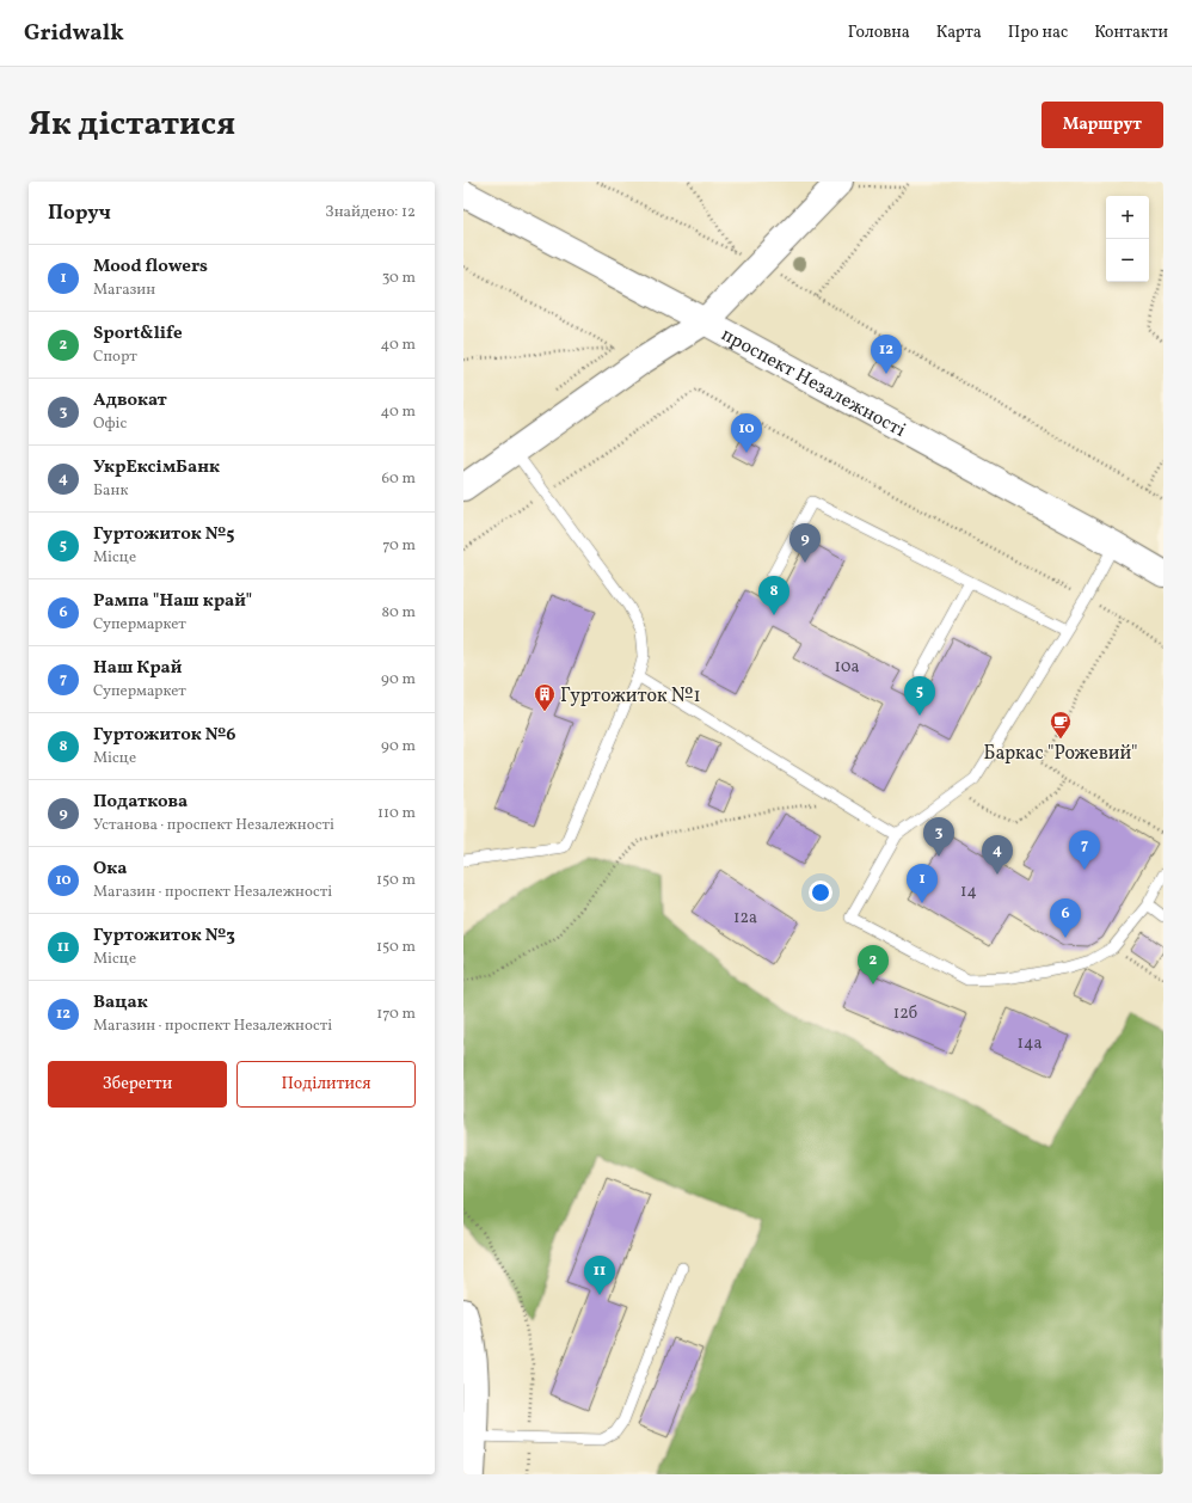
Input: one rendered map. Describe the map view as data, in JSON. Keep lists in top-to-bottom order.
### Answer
{
  "streets": {
    "main road": ["проспект Незалежності"]
  },
  "places": {
    "building": ["Гуртожиток №1"],
    "cafe": ["Баркас \"Рожевий\""]
  },
  "house_numbers": [
    "10а",
    "14",
    "12а",
    "12б",
    "14а"
  ],
  "page": {
    "header": "Gridwalk",
    "nav": [
      "Головна",
      "Карта",
      "Про нас",
      "Контакти"
    ],
    "title": "Як дістатися",
    "buttons": [
      "Маршрут",
      ["Зберегти", "Поділитися"]
    ],
    "heading": ["Поруч", "Знайдено: 12"],
    "map_buttons": ["+", "−"],
    "list": [
      {
        "mark": "1",
        "name": "Mood flowers",
        "note": "Магазин",
        "value": "30 m"
      },
      {
        "mark": "2",
        "name": "Sport&life",
        "note": "Спорт",
        "value": "40 m"
      },
      {
        "mark": "3",
        "name": "Адвокат",
        "note": "Офіс",
        "value": "40 m"
      },
      {
        "mark": "4",
        "name": "УкрЕксімБанк",
        "note": "Банк",
        "value": "60 m"
      },
      {
        "mark": "5",
        "name": "Гуртожиток №5",
        "note": "Місце",
        "value": "70 m"
      },
      {
        "mark": "6",
        "name": "Рампа \"Наш край\"",
        "note": "Супермаркет",
        "value": "80 m"
      },
      {
        "mark": "7",
        "name": "Наш Край",
        "note": "Супермаркет",
        "value": "90 m"
      },
      {
        "mark": "8",
        "name": "Гуртожиток №6",
        "note": "Місце",
        "value": "90 m"
      },
      {
        "mark": "9",
        "name": "Податкова",
        "note": "Установа · проспект Незалежності",
        "value": "110 m"
      },
      {
        "mark": "10",
        "name": "Ока",
        "note": "Магазин · проспект Незалежності",
        "value": "150 m"
      },
      {
        "mark": "11",
        "name": "Гуртожиток №3",
        "note": "Місце",
        "value": "150 m"
      },
      {
        "mark": "12",
        "name": "Вацак",
        "note": "Магазин · проспект Незалежності",
        "value": "170 m"
      }
    ],
    "pins": [
      "12",
      "10",
      "9",
      "8",
      "5",
      "3",
      "7",
      "4",
      "1",
      "6",
      "2",
      "11"
    ]
  }
}
